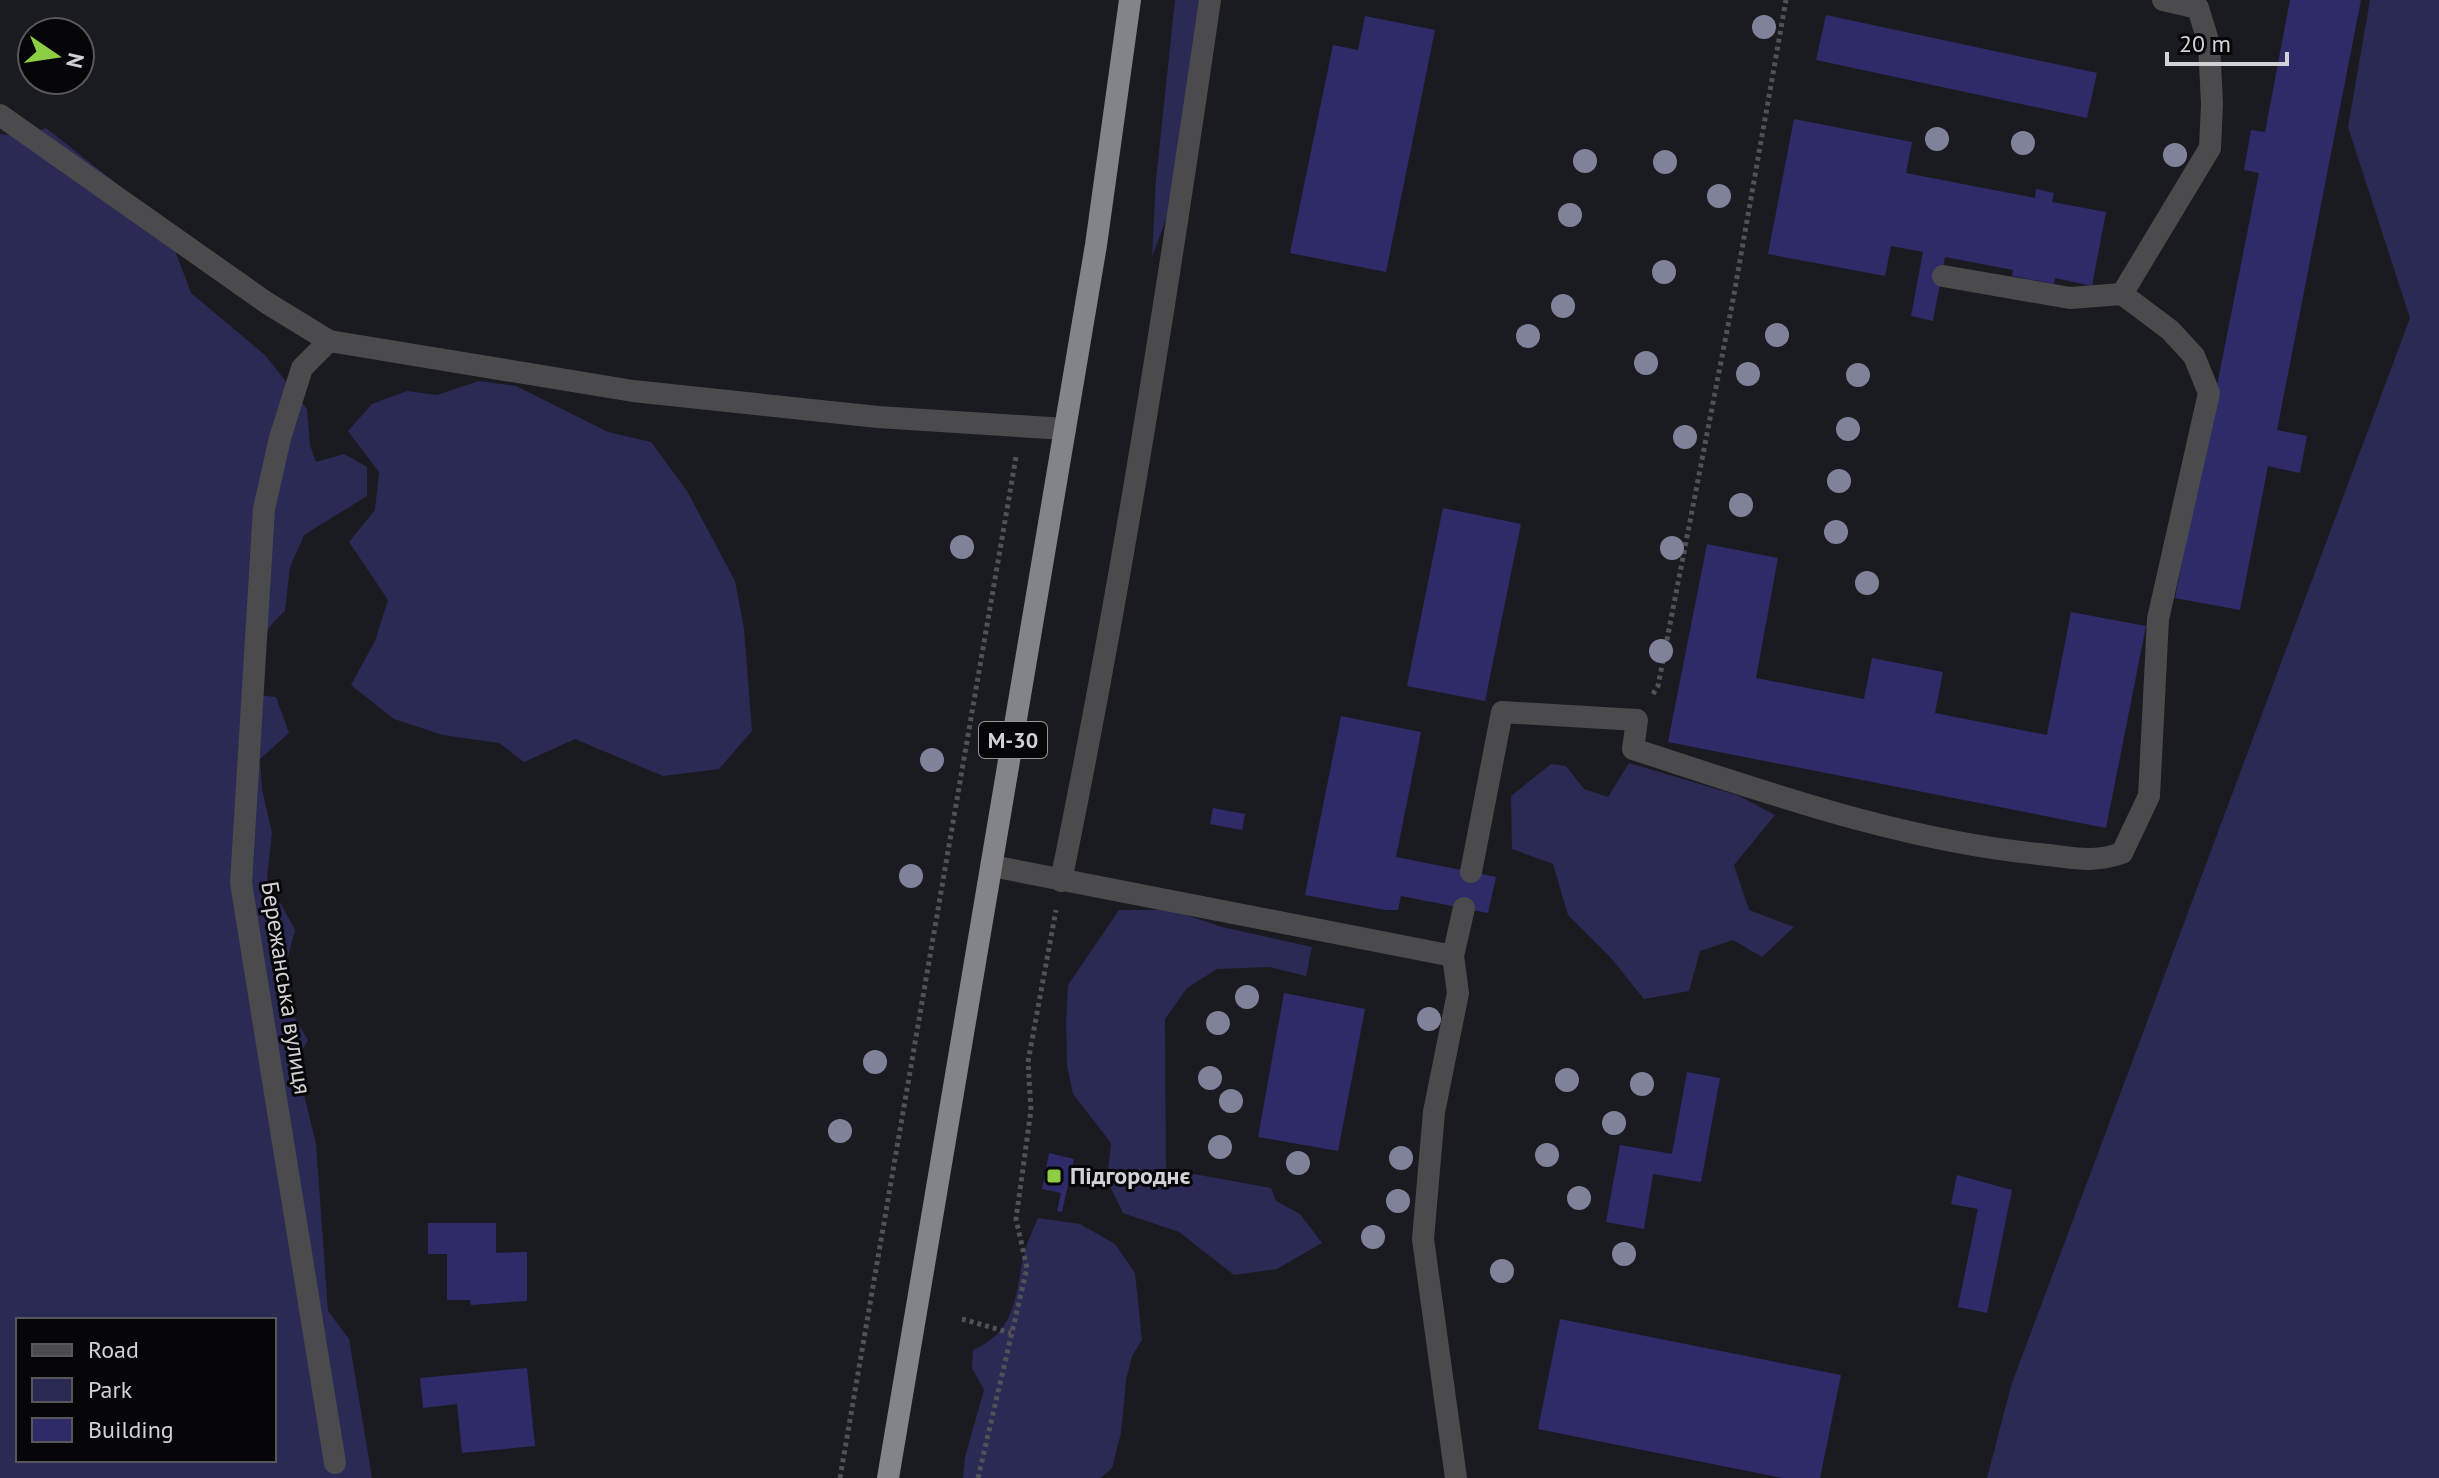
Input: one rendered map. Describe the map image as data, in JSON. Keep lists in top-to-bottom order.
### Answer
{
  "streets": {
    "highway": ["М-30"],
    "street": ["Бережанська вулиця"]
  },
  "places": {
    "transit": ["Підгороднє"]
  },
  "legend": ["Road", "Park", "Building"],
  "scale_bar": "20 m",
  "north": "right"
}
